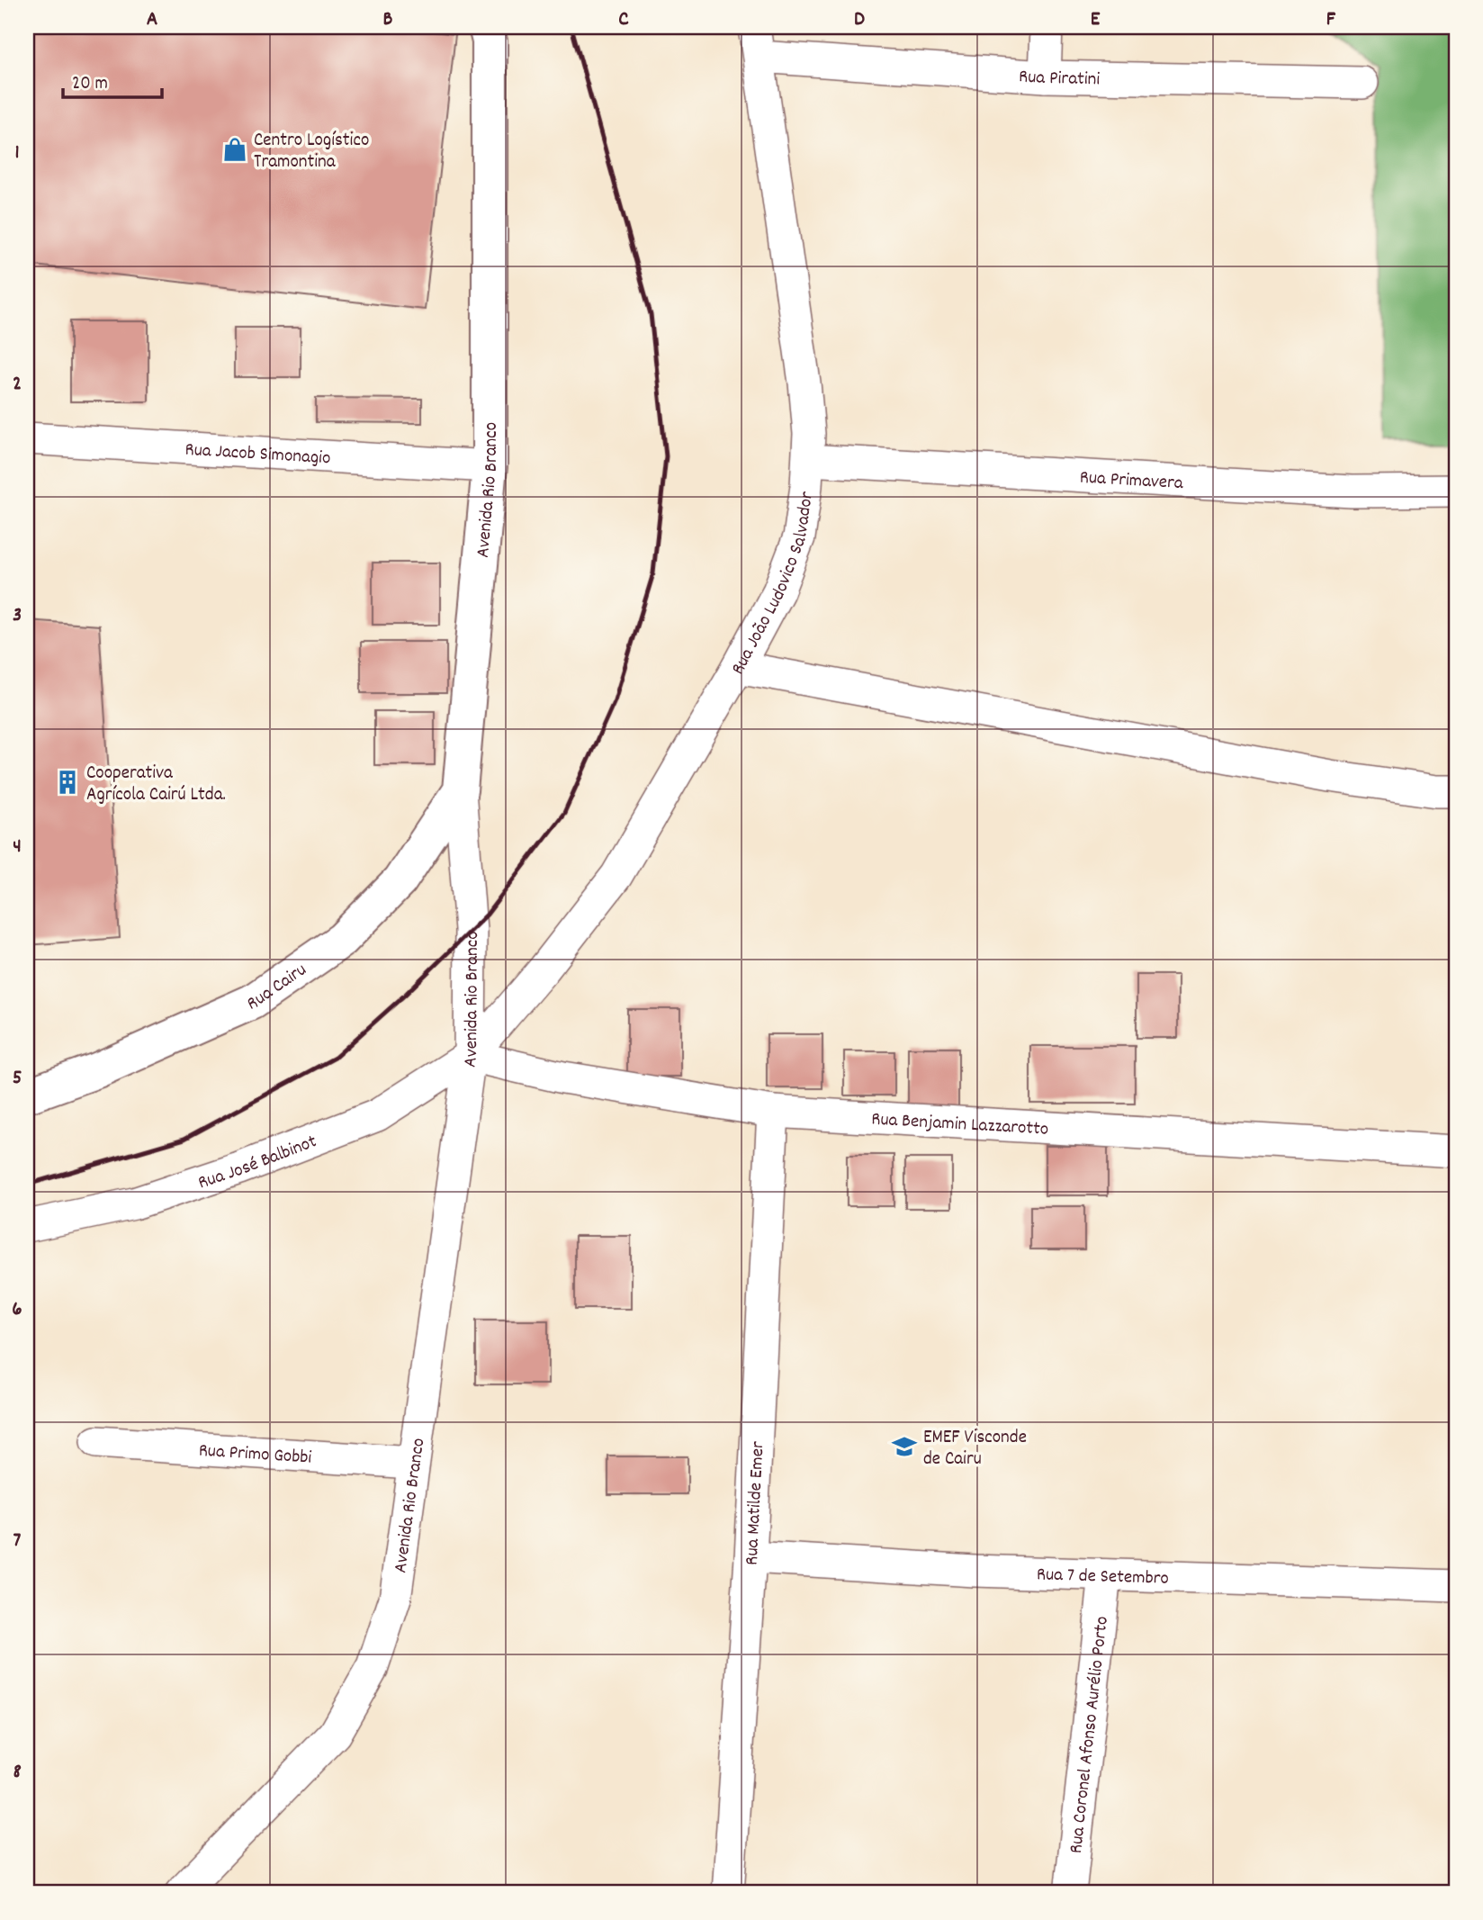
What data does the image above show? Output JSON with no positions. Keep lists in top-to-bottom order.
{
  "streets": {
    "street": [
      "Rua Piratini",
      "Rua Jacob Simonagio",
      "Rua Primavera",
      "Avenida Rio Branco",
      "Rua João Ludovico Salvador",
      "Rua Cairu",
      "Rua Benjamin Lazzarotto",
      "Rua José Balbinot",
      "Rua Primo Gobbi",
      "Rua Matilde Emer",
      "Rua 7 de Setembro",
      "Rua Coronel Afonso Aurélio Porto"
    ]
  },
  "crossings": [
    ["Rua Piratini", "Rua João Ludovico Salvador"],
    ["Rua Jacob Simonagio", "Avenida Rio Branco"],
    ["Rua Primavera", "Rua João Ludovico Salvador"],
    ["Avenida Rio Branco", "Rua João Ludovico Salvador"],
    ["Avenida Rio Branco", "Rua Cairu"],
    ["Avenida Rio Branco", "Rua Benjamin Lazzarotto"],
    ["Avenida Rio Branco", "Rua José Balbinot"],
    ["Avenida Rio Branco", "Rua Primo Gobbi"],
    ["Rua João Ludovico Salvador", "Rua Benjamin Lazzarotto"],
    ["Rua João Ludovico Salvador", "Rua José Balbinot"],
    ["Rua Benjamin Lazzarotto", "Rua José Balbinot"],
    ["Rua Benjamin Lazzarotto", "Rua Matilde Emer"],
    ["Rua Matilde Emer", "Rua 7 de Setembro"],
    ["Rua 7 de Setembro", "Rua Coronel Afonso Aurélio Porto"]
  ],
  "places": {
    "shop": ["Centro Logístico Tramontina"],
    "building": ["Cooperativa Agrícola Cairú Ltda."],
    "school or university": ["EMEF Visconde de Cairu"]
  },
  "scale_bar": "20 m",
  "grid": {
    "columns": [
      "A",
      "B",
      "C",
      "D",
      "E",
      "F"
    ],
    "rows": [
      "1",
      "2",
      "3",
      "4",
      "5",
      "6",
      "7",
      "8"
    ]
  }
}
